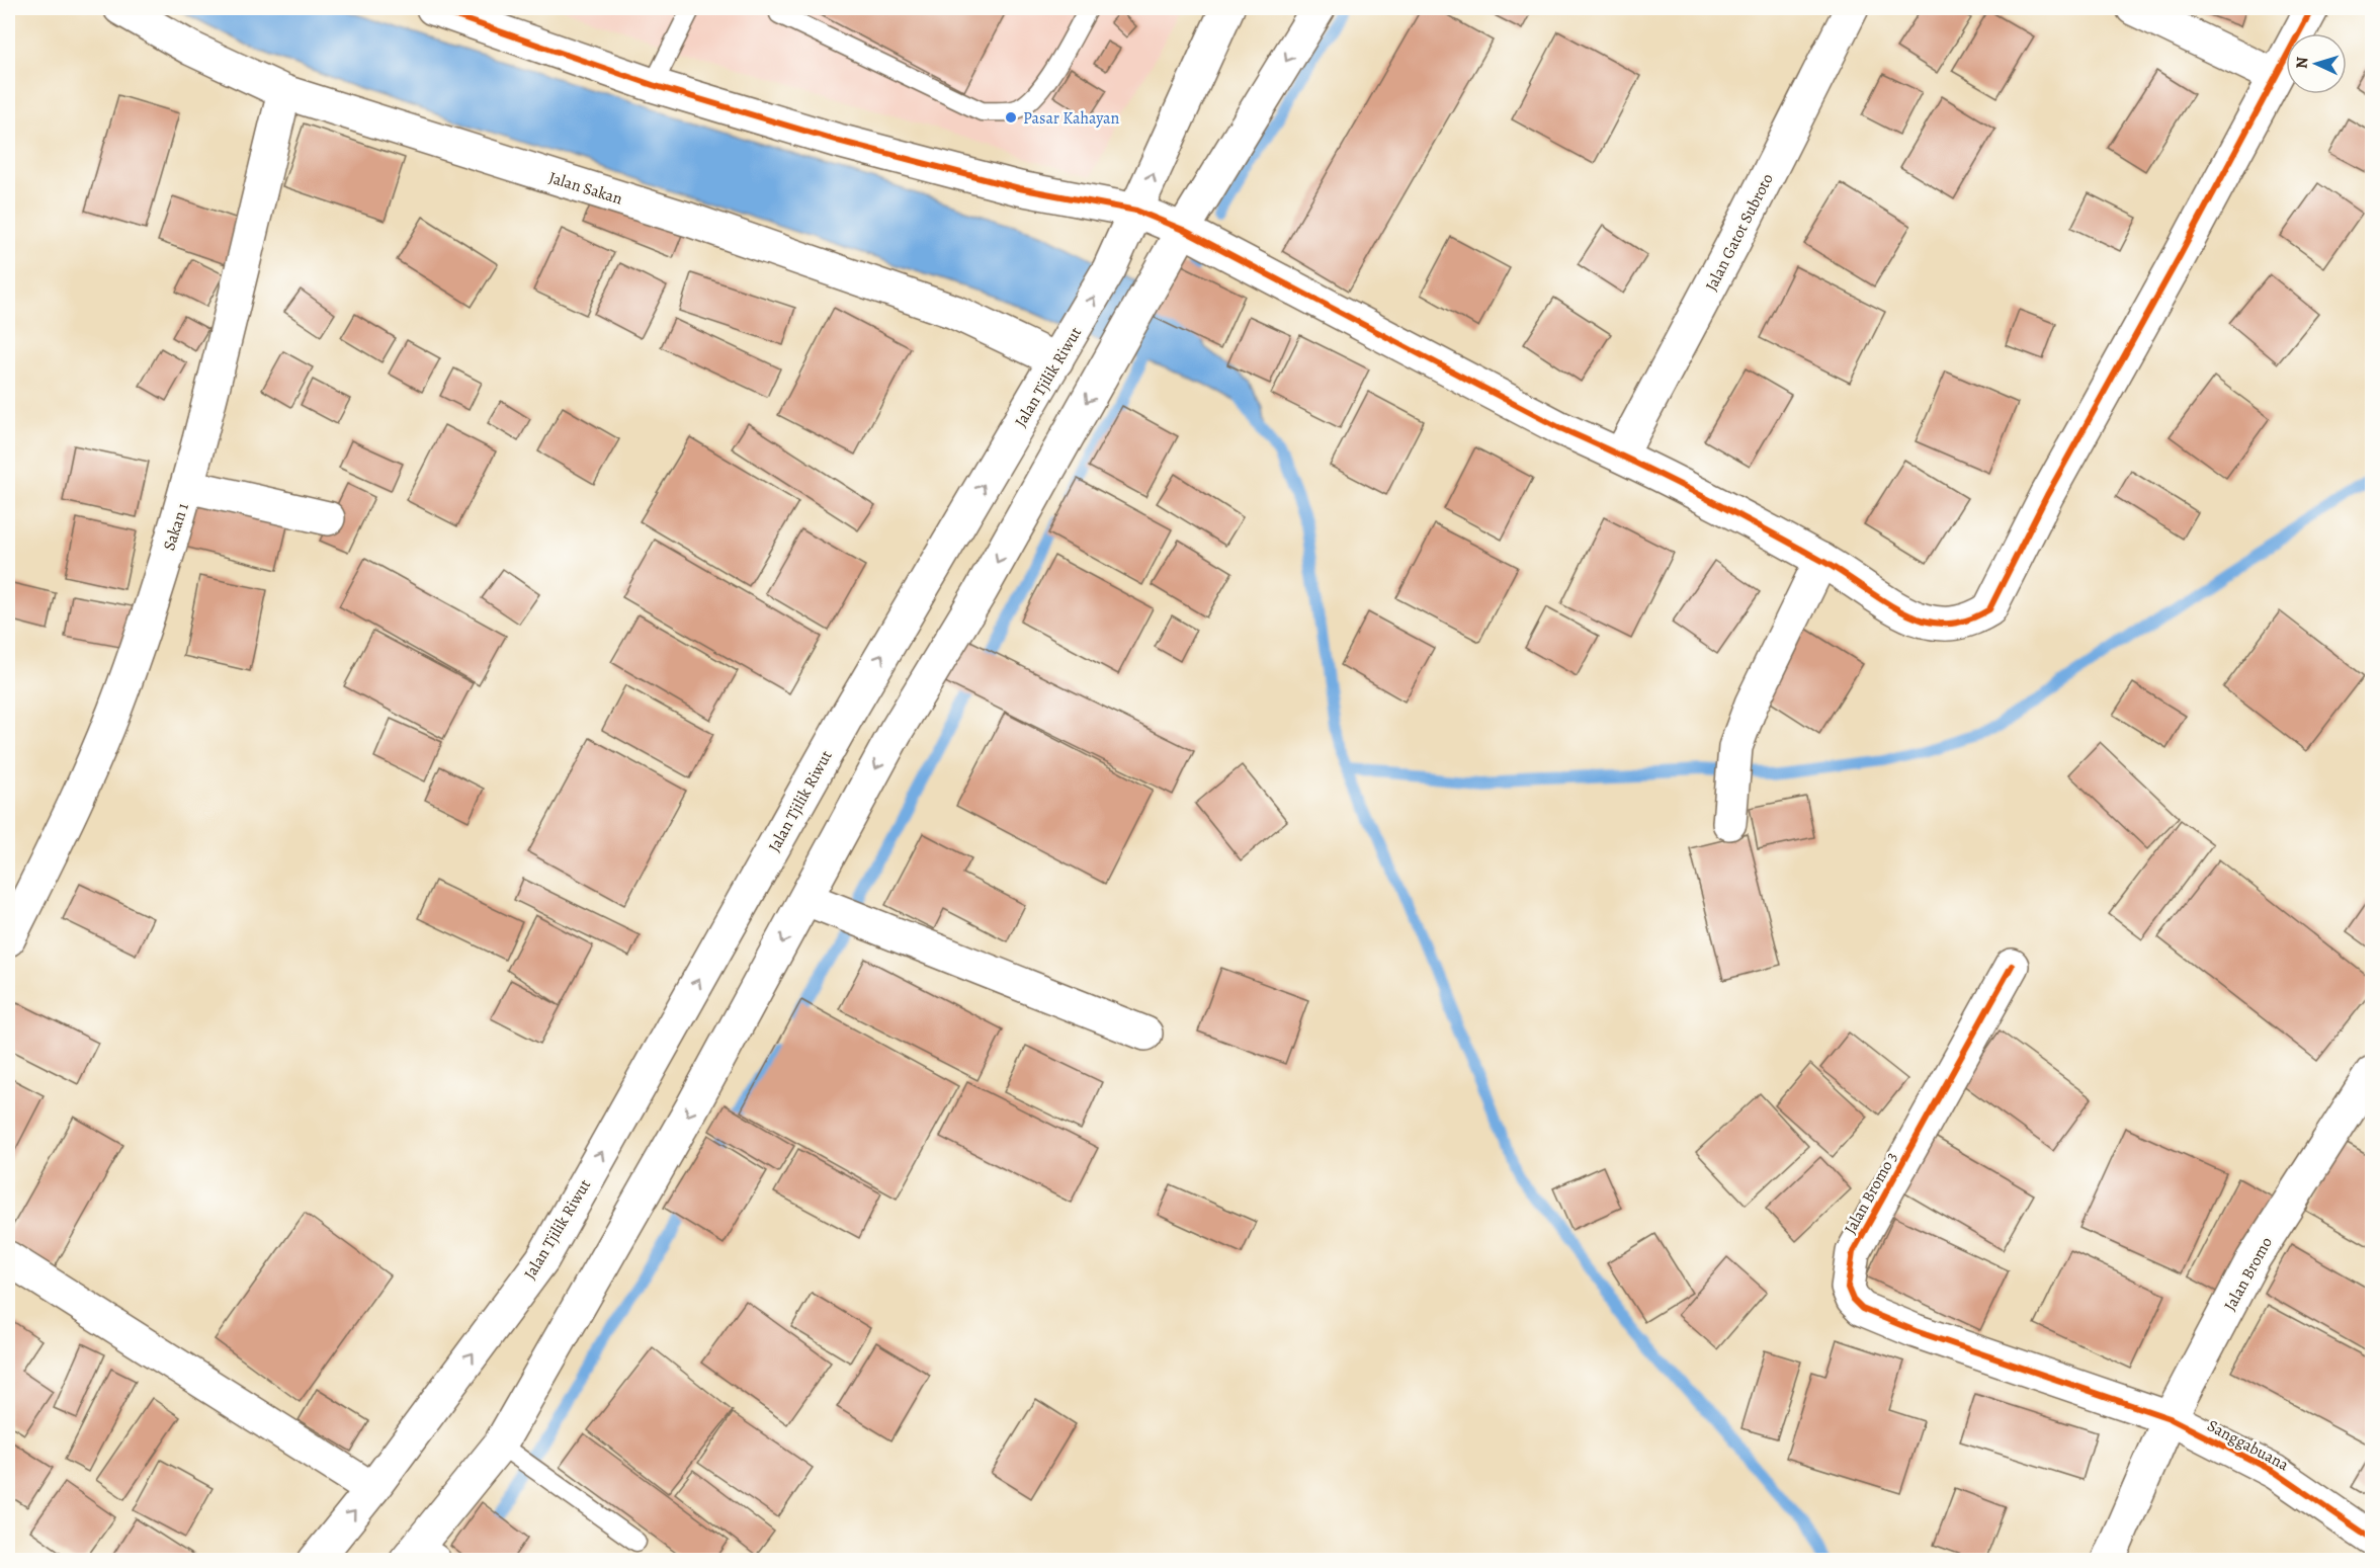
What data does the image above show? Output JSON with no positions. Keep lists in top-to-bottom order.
{
  "streets": {
    "main road": [
      "Jalan Sakan",
      "Jalan Gatot Subroto",
      "Jalan Tjilik Riwut",
      "Sakan 1",
      "Jalan Bromo 3",
      "Jalan Bromo",
      "Sanggabuana"
    ]
  },
  "crossings": [
    ["Jalan Sakan", "Jalan Tjilik Riwut"],
    ["Jalan Sakan", "Sakan 1"],
    ["Jalan Bromo 3", "Jalan Bromo"],
    ["Jalan Bromo 3", "Sanggabuana"],
    ["Jalan Bromo", "Sanggabuana"]
  ],
  "places": ["Pasar Kahayan"],
  "north": "left"
}
